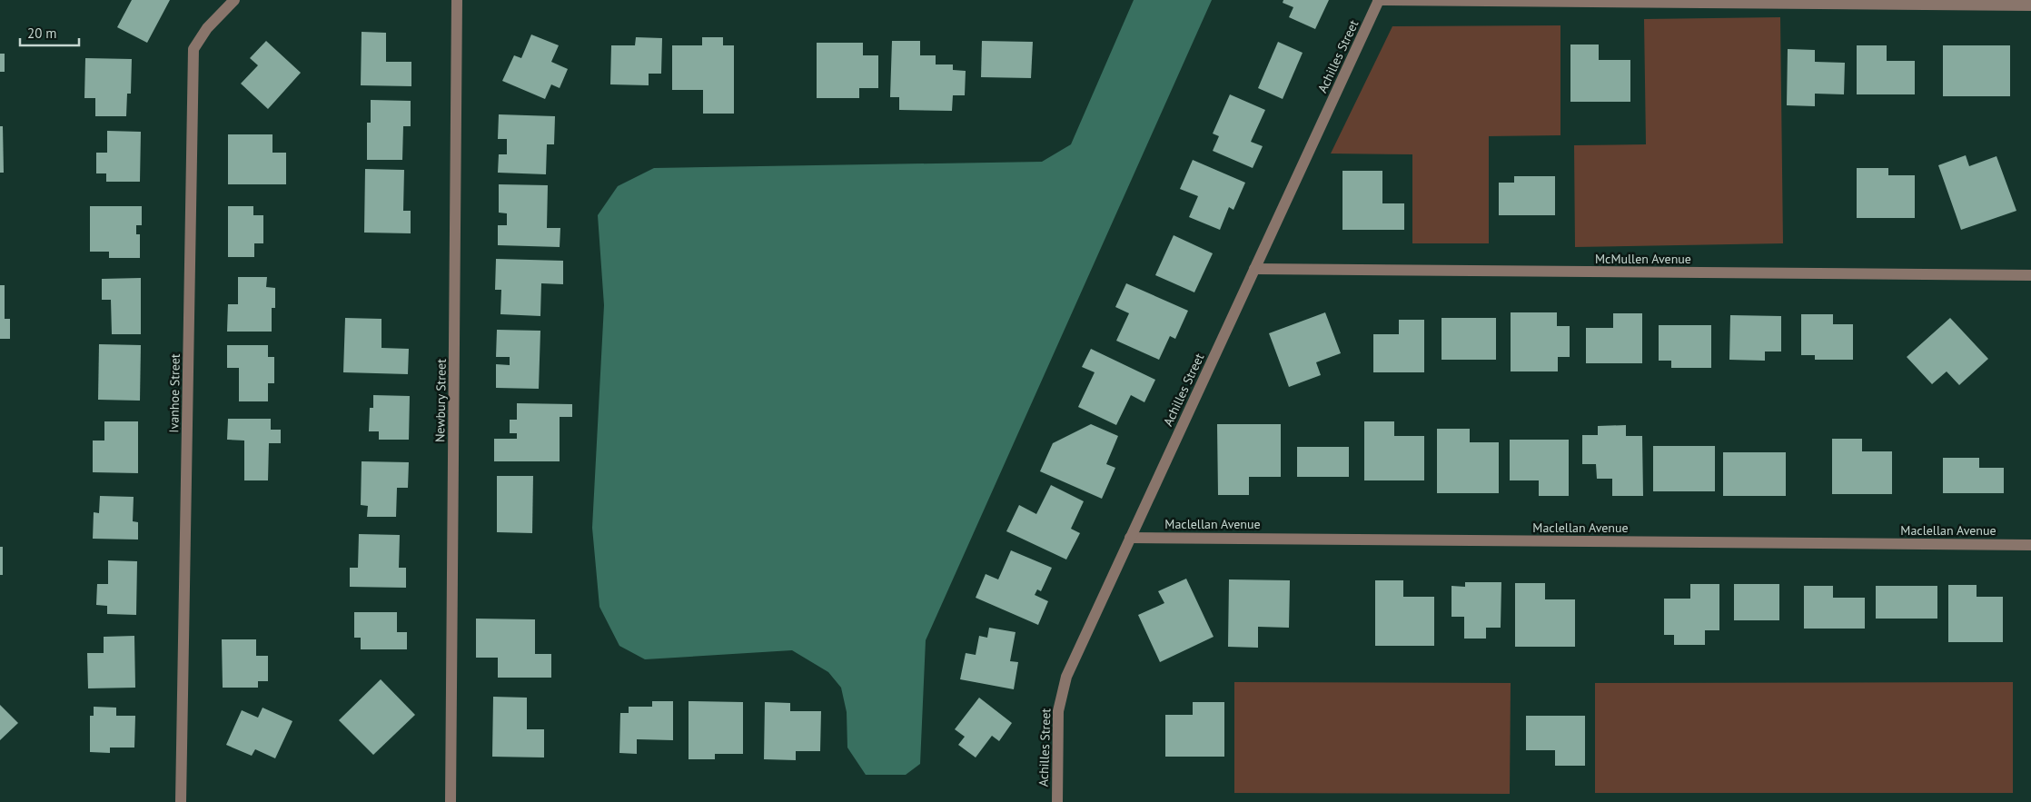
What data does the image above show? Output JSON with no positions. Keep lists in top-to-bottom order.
{
  "streets": {
    "street": [
      "Achilles Street",
      "McMullen Avenue",
      "Ivanhoe Street",
      "Newbury Street",
      "Maclellan Avenue"
    ]
  },
  "crossings": [
    ["Achilles Street", "McMullen Avenue"],
    ["Achilles Street", "Maclellan Avenue"]
  ],
  "scale_bar": "20 m"
}
